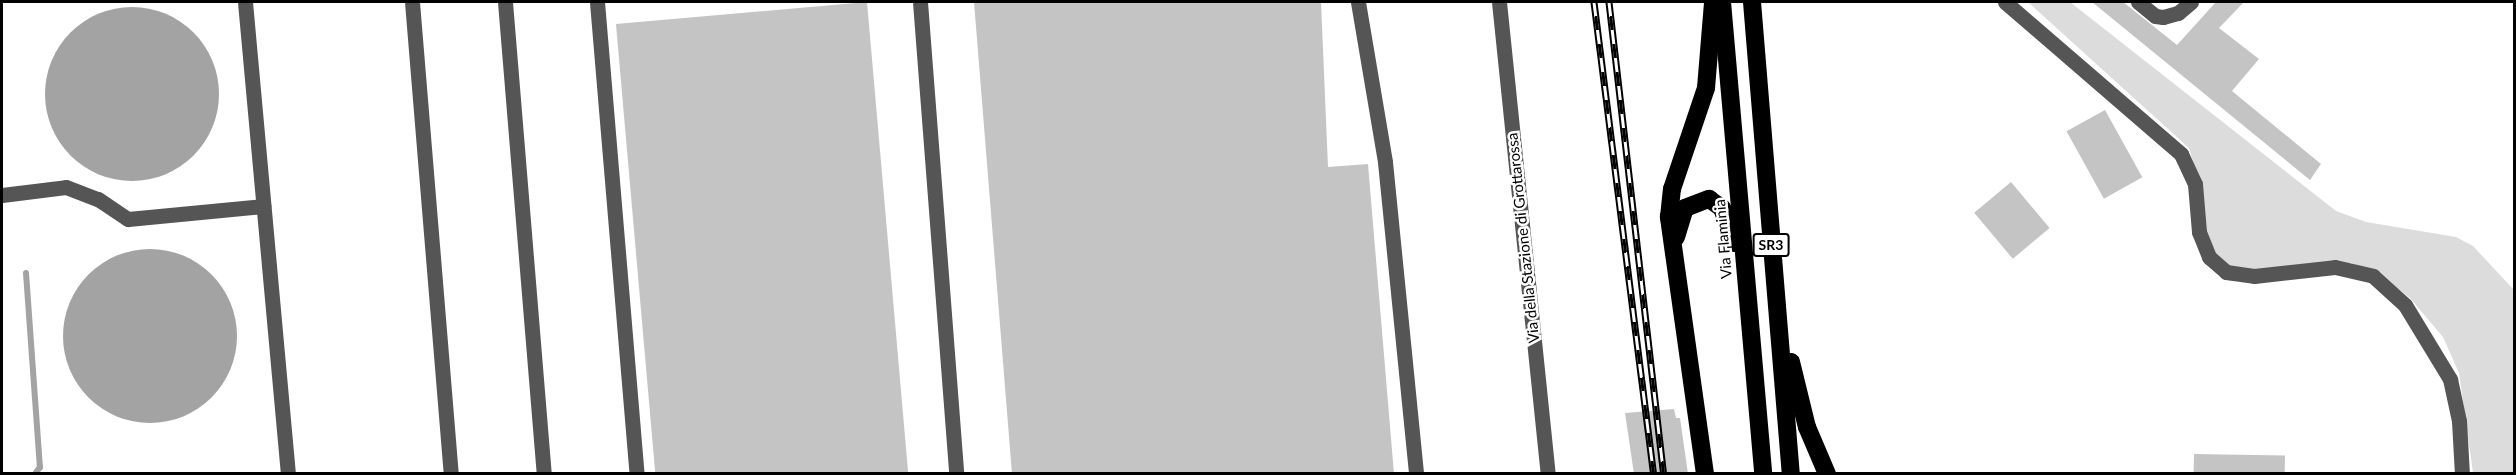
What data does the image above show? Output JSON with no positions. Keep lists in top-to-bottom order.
{
  "streets": {
    "highway": ["Via Flaminia", "SR3"],
    "street": ["Via della Stazione di Grottarossa"]
  }
}
